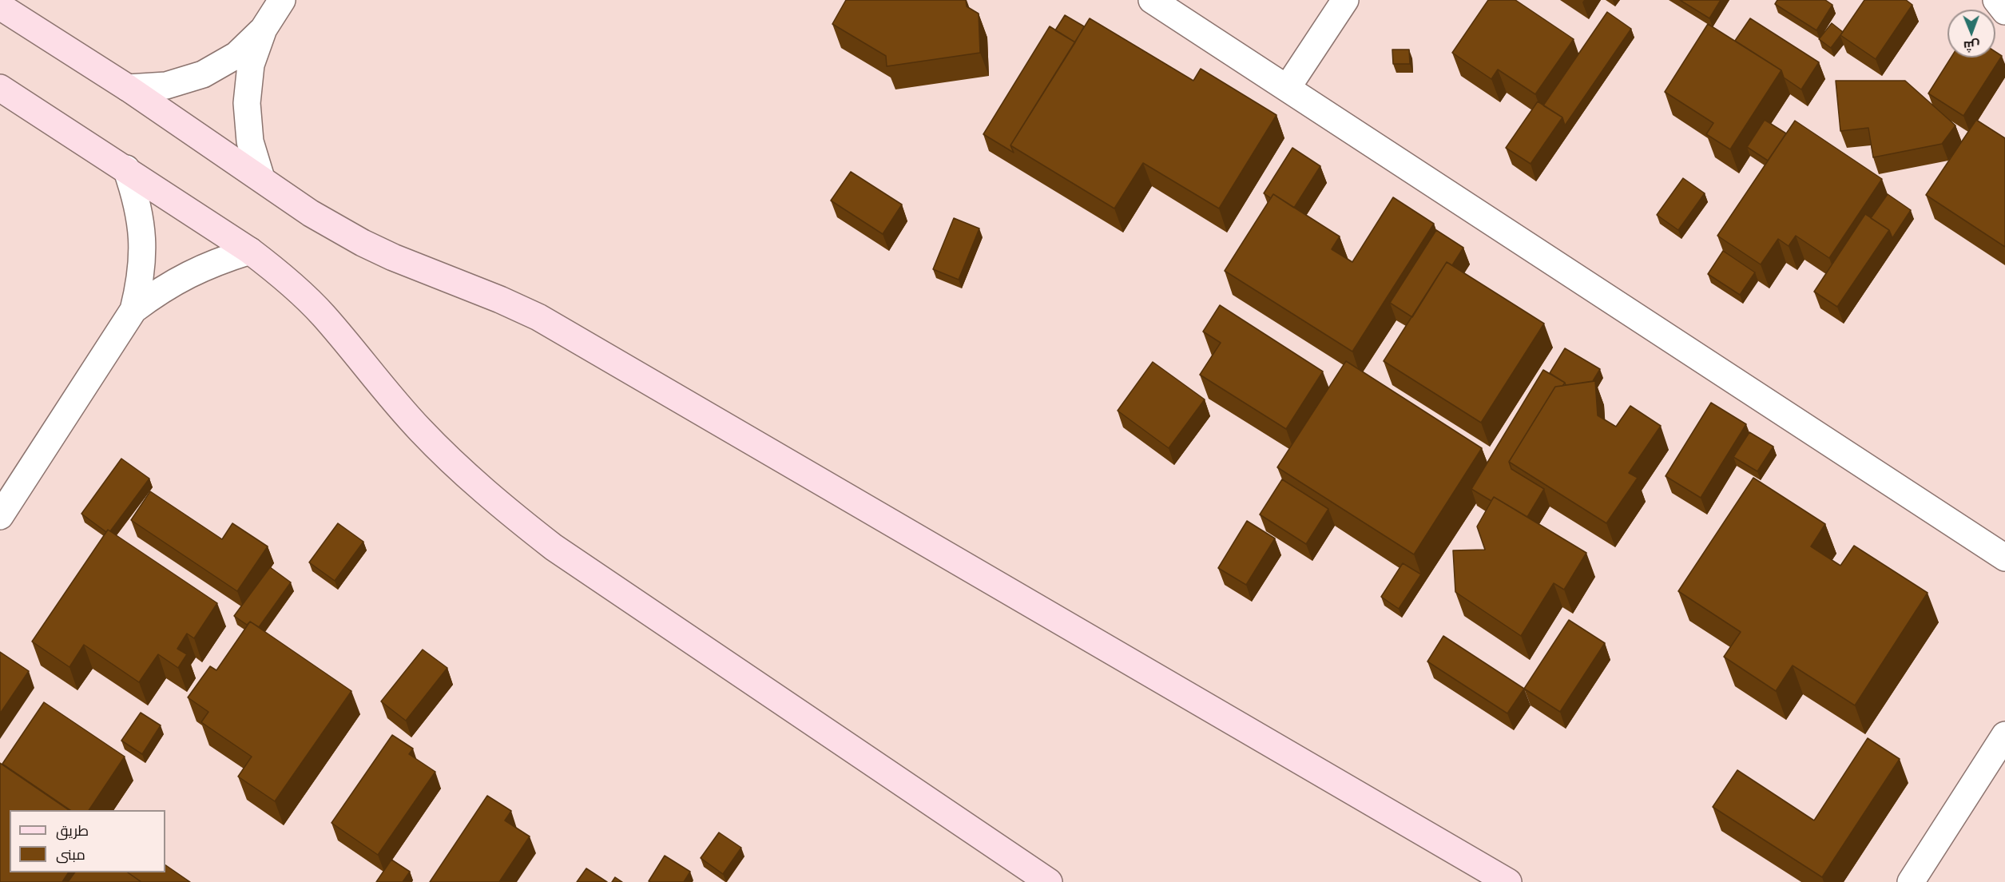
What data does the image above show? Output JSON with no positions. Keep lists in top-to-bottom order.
{
  "legend": ["طريق", "مبنى"],
  "north": "bottom"
}
